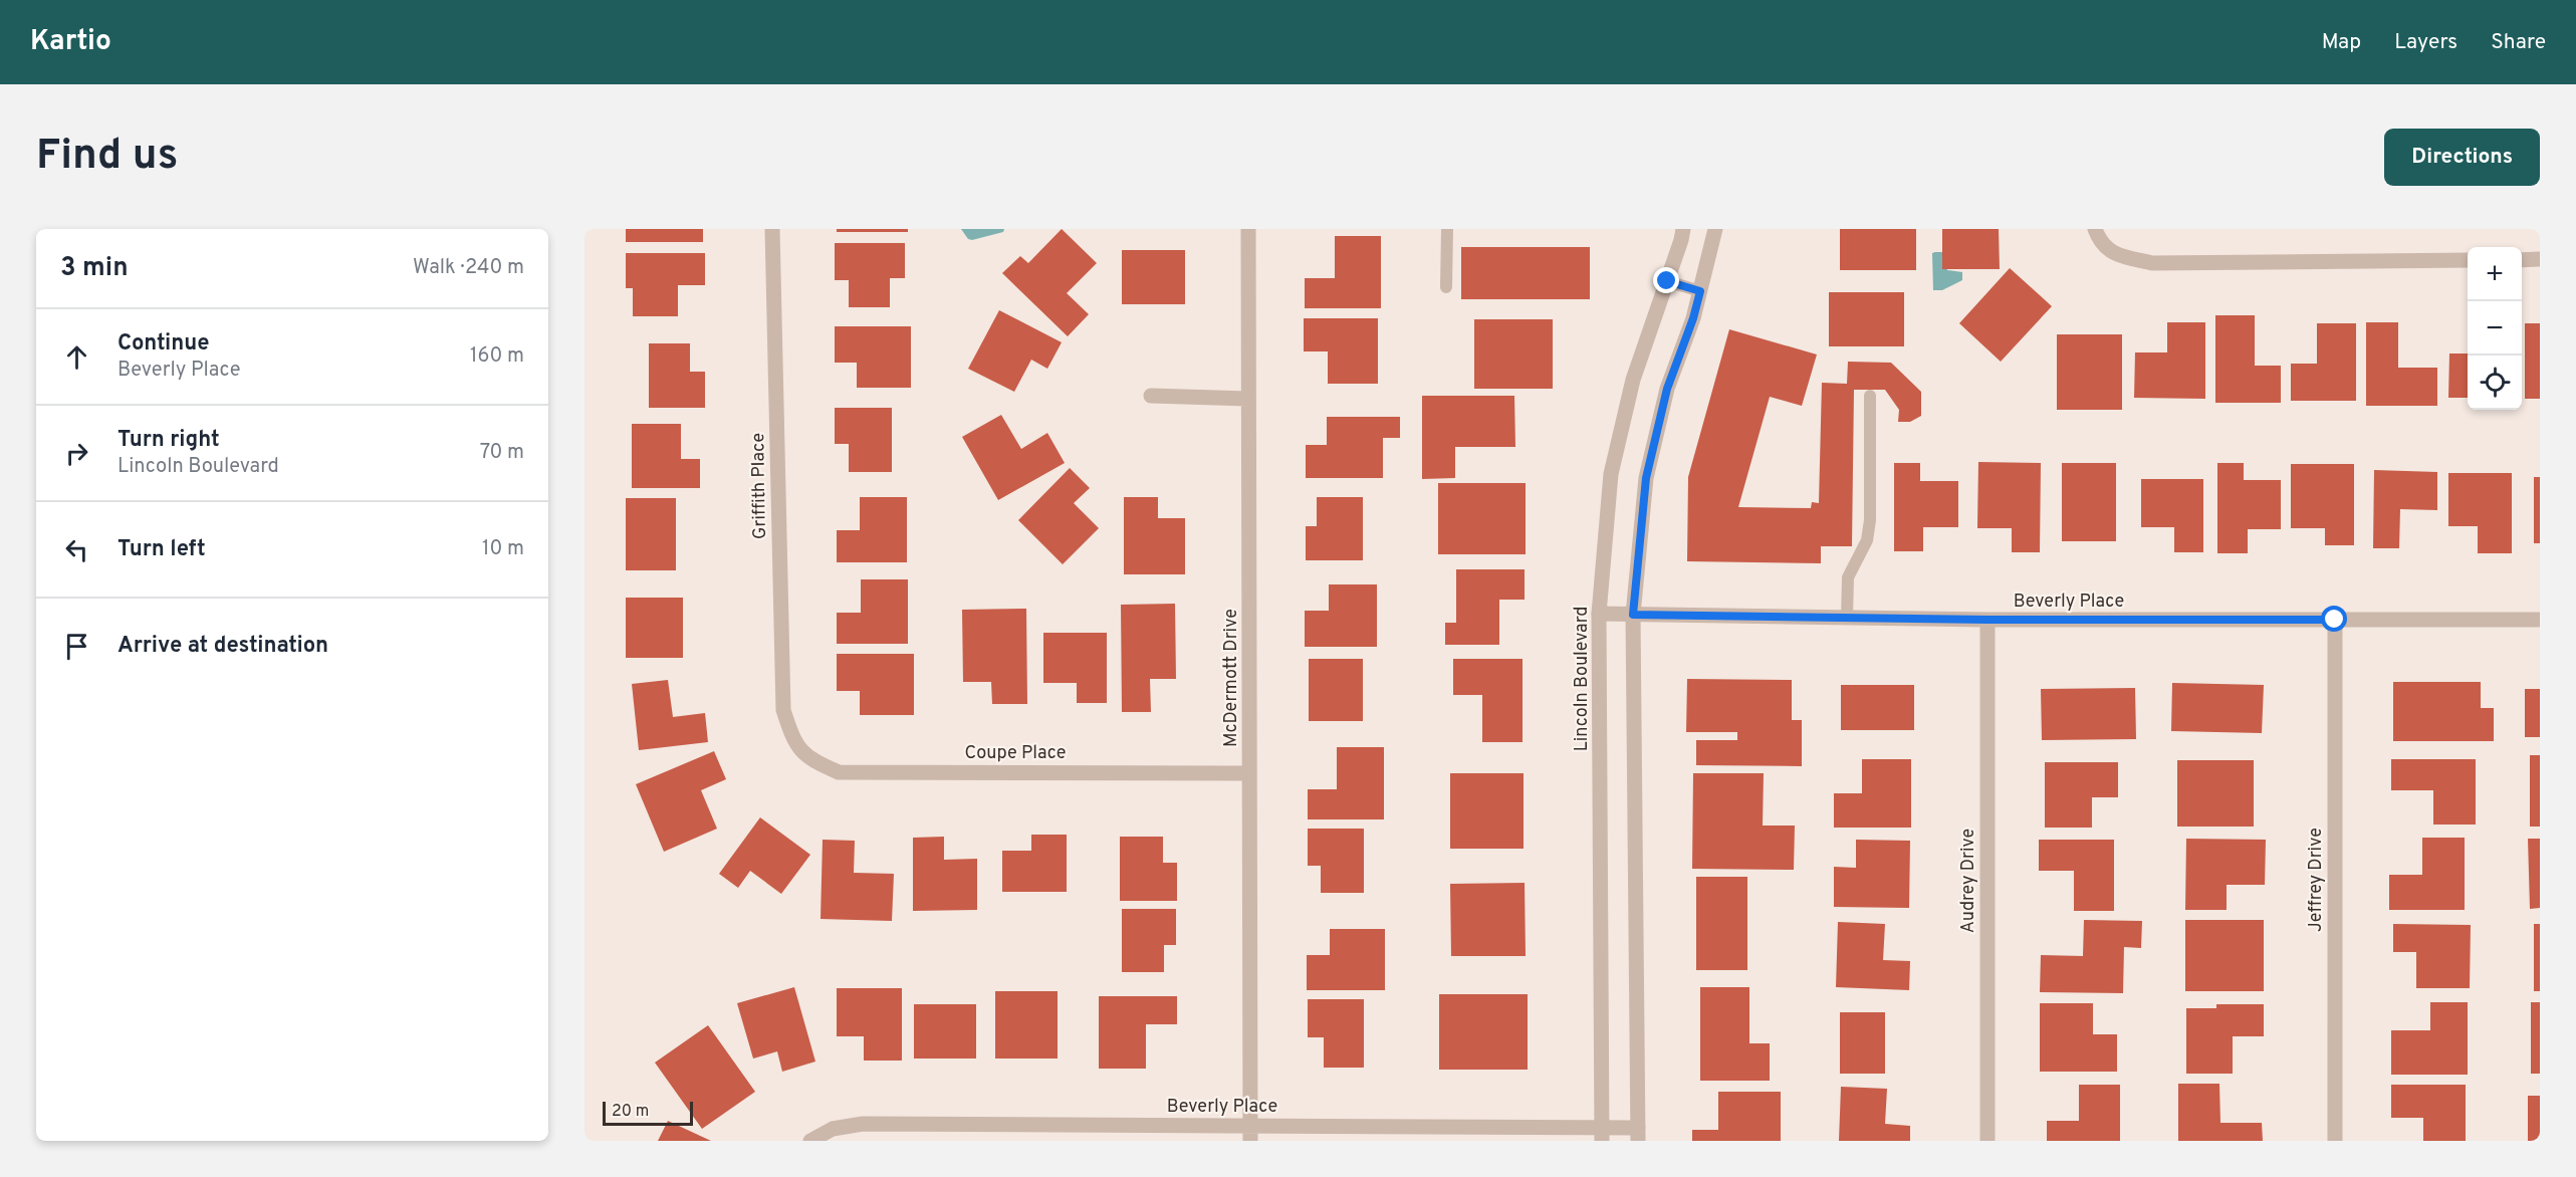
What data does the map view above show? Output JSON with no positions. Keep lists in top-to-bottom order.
{
  "streets": {
    "street": [
      "Griffith Place",
      "Beverly Place",
      "McDermott Drive",
      "Lincoln Boulevard",
      "Coupe Place",
      "Jeffrey Drive",
      "Audrey Drive"
    ]
  },
  "crossings": [
    ["Griffith Place", "Coupe Place"],
    ["Beverly Place", "McDermott Drive"],
    ["Beverly Place", "Lincoln Boulevard"],
    ["Beverly Place", "Jeffrey Drive"],
    ["Beverly Place", "Audrey Drive"],
    ["McDermott Drive", "Coupe Place"]
  ],
  "scale_bar": "20 m",
  "page": {
    "header": "Kartio",
    "nav": ["Map", "Layers", "Share"],
    "buttons": "Directions",
    "title": "Find us",
    "heading": ["3 min", "Walk · 240 m"],
    "map_buttons": ["+", "−"],
    "list": [
      ["Continue", "Beverly Place", "160 m"],
      ["Turn right", "Lincoln Boulevard", "70 m"],
      ["Turn left", "10 m"],
      "Arrive at destination"
    ],
    "scale": "20 m"
  }
}
